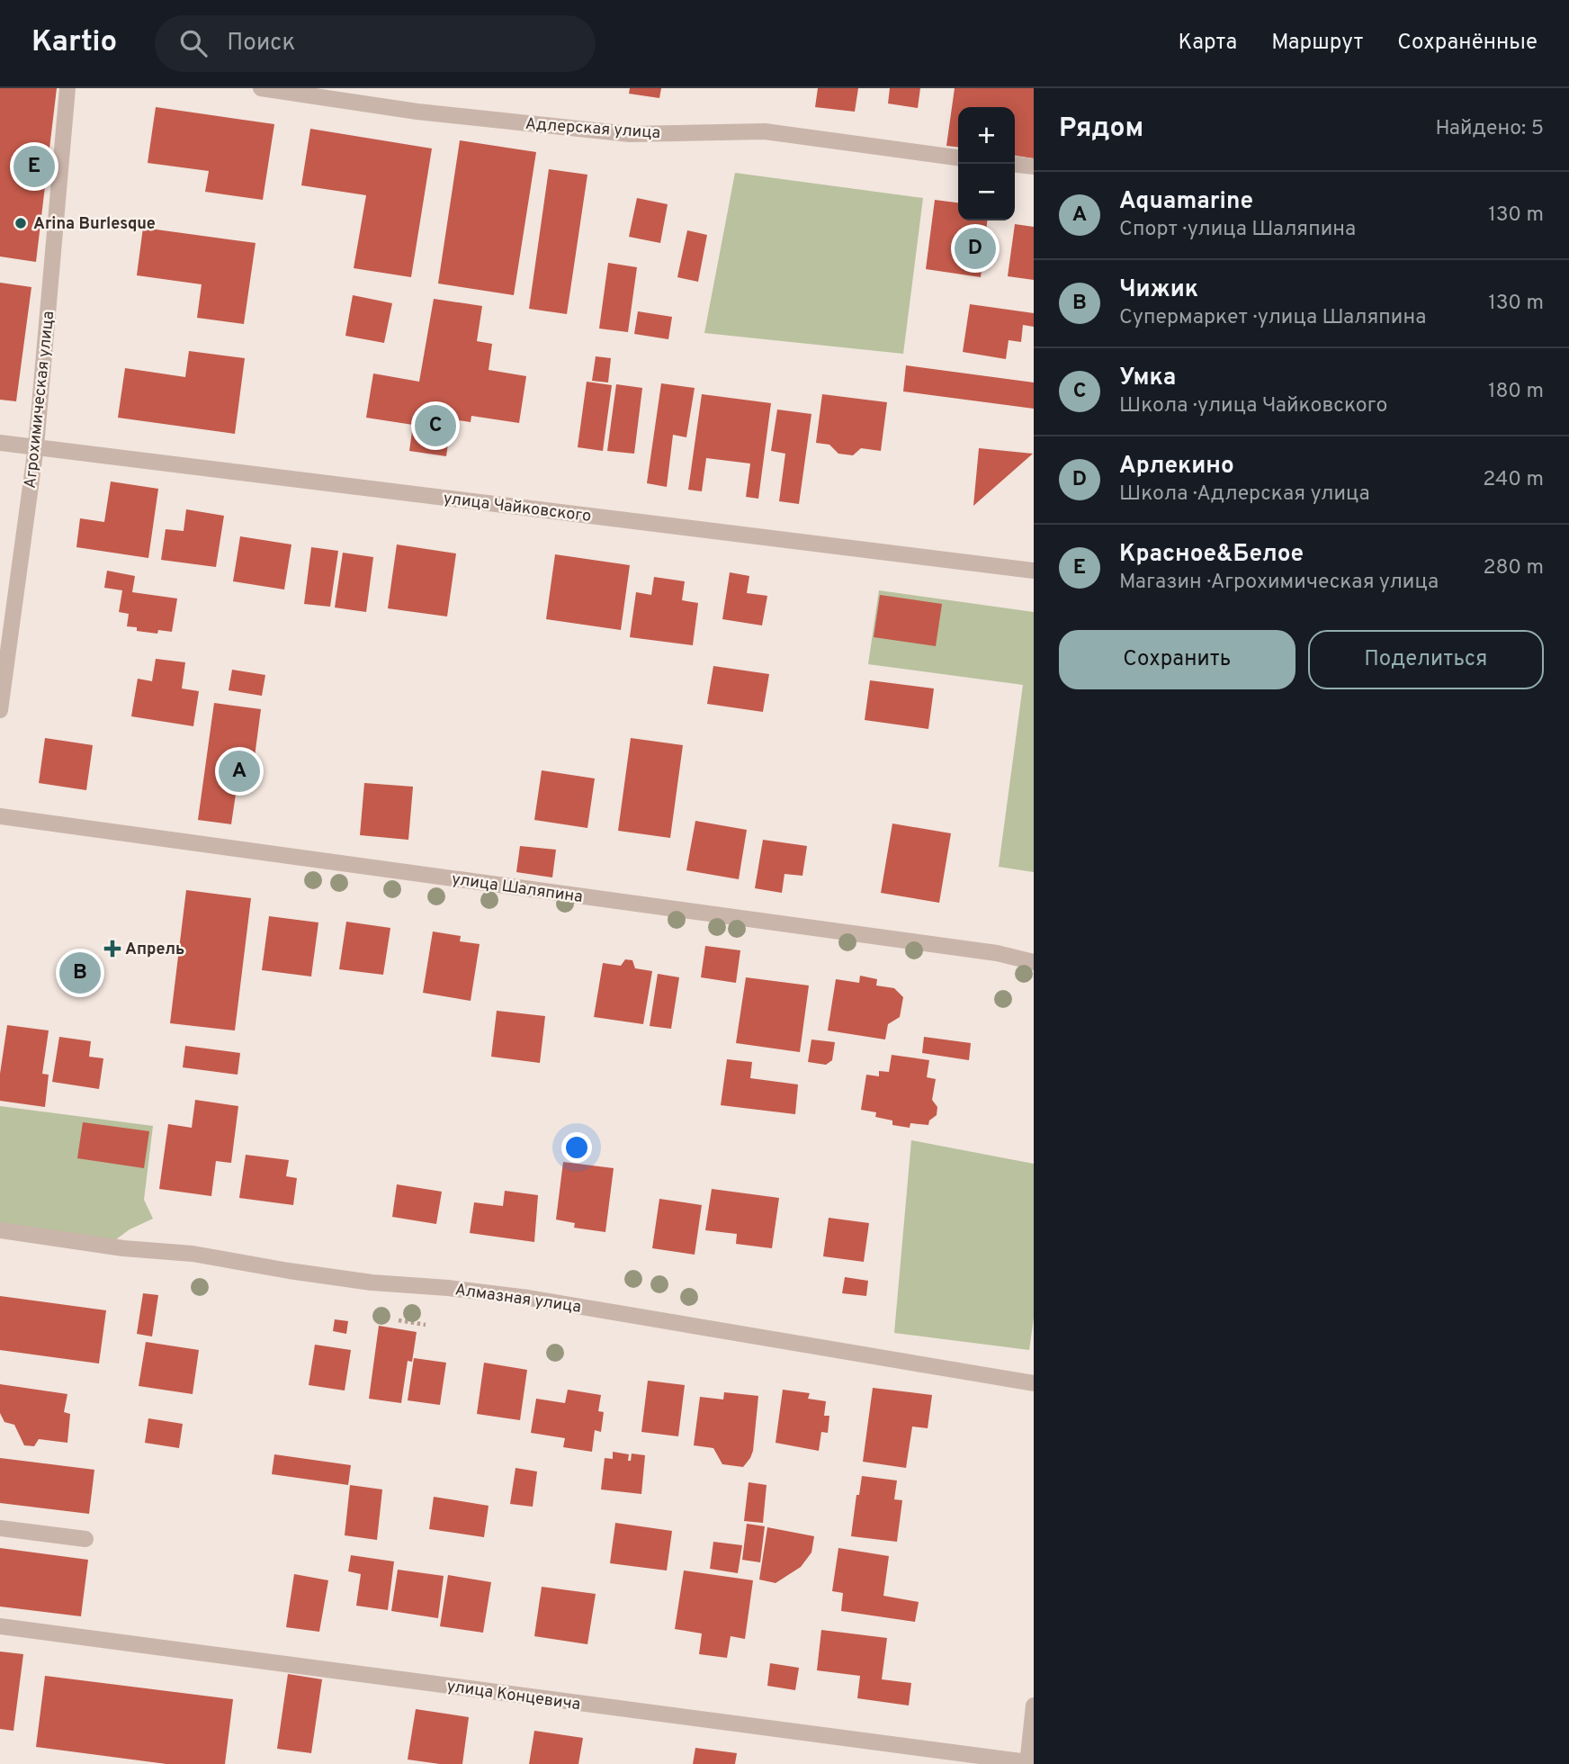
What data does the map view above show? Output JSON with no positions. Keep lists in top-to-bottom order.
{
  "streets": {
    "street": [
      "Адлерская улица",
      "Агрохимическая улица",
      "улица Чайковского",
      "улица Шаляпина",
      "Алмазная улица",
      "улица Концевича"
    ]
  },
  "crossings": [
    ["Агрохимическая улица", "улица Чайковского"]
  ],
  "places": {
    "other": ["Arina Burlesque"],
    "health": ["Апрель"]
  },
  "page": {
    "header": "Kartio",
    "search": "Поиск",
    "nav": ["Карта", "Маршрут", "Сохранённые"],
    "heading": ["Рядом", "Найдено: 5"],
    "map_buttons": ["+", "−"],
    "pins": [
      "E",
      "D",
      "C",
      "A",
      "B"
    ],
    "list": [
      {
        "mark": "A",
        "name": "Aquamarine",
        "note": "Спорт · улица Шаляпина",
        "value": "130 m"
      },
      {
        "mark": "B",
        "name": "Чижик",
        "note": "Супермаркет · улица Шаляпина",
        "value": "130 m"
      },
      {
        "mark": "C",
        "name": "Умка",
        "note": "Школа · улица Чайковского",
        "value": "180 m"
      },
      {
        "mark": "D",
        "name": "Арлекино",
        "note": "Школа · Адлерская улица",
        "value": "240 m"
      },
      {
        "mark": "E",
        "name": "Красное&Белое",
        "note": "Магазин · Агрохимическая улица",
        "value": "280 m"
      }
    ],
    "buttons": ["Сохранить", "Поделиться"]
  }
}
